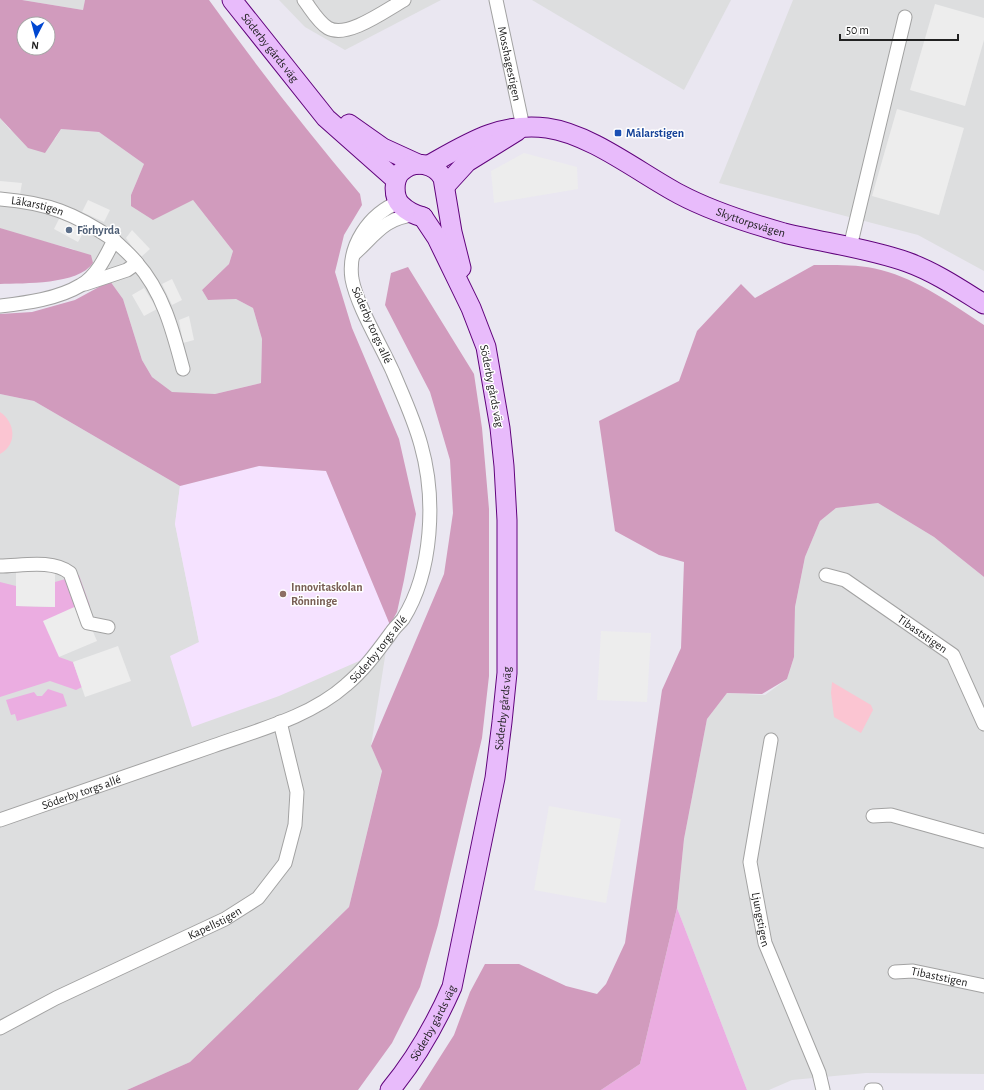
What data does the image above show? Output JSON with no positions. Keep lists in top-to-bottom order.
{
  "streets": {
    "main road": ["Söderby gårds väg", "Skyttorpsvägen"],
    "street": [
      "Mosshagestigen",
      "Läkarstigen",
      "Söderby torgs allé",
      "Tibaststigen",
      "Ljungstigen",
      "Kapellstigen"
    ]
  },
  "crossings": [
    ["Söderby gårds väg", "Skyttorpsvägen"],
    ["Söderby gårds väg", "Söderby torgs allé"],
    ["Mosshagestigen", "Skyttorpsvägen"],
    ["Skyttorpsvägen", "Söderby torgs allé"],
    ["Söderby torgs allé", "Kapellstigen"]
  ],
  "places": {
    "transit": ["Målarstigen"],
    "other": ["Förhyrda", "Innovitaskolan Rönninge"]
  },
  "scale_bar": "50 m",
  "north": "bottom"
}
